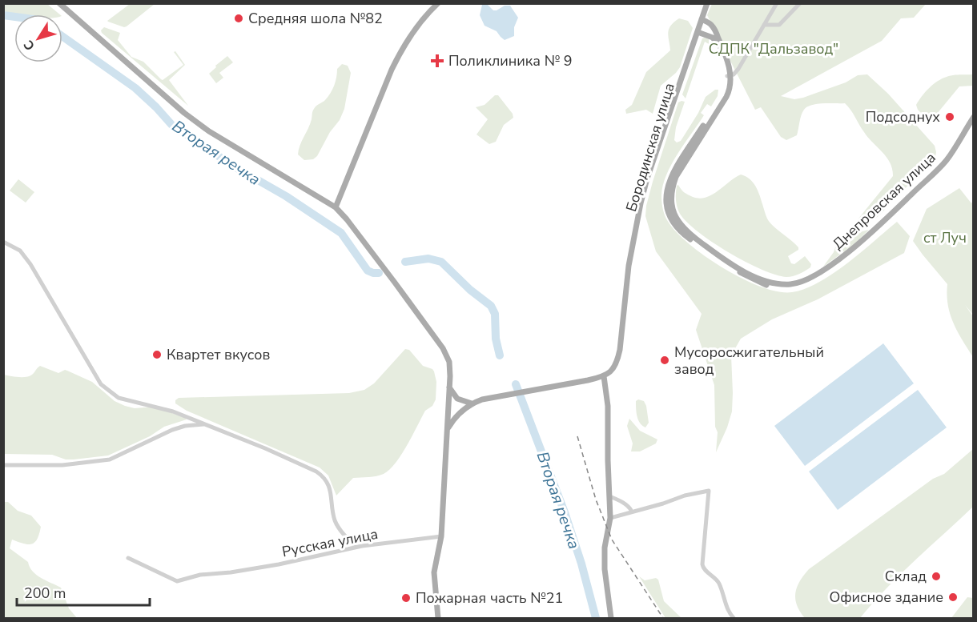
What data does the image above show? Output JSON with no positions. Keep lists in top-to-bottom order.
{
  "streets": {
    "main road": ["Бородинская улица", "Днепровская улица"],
    "street": ["Русская улица"]
  },
  "crossings": [
    ["Бородинская улица", "Днепровская улица"]
  ],
  "water": ["Вторая речка"],
  "parks": ["СДПК \"Дальзавод\"", "ст Луч"],
  "places": {
    "other": [
      "Средняя шола №82",
      "Подсоднух",
      "Квартет вкусов",
      "Мусоросжигательный завод",
      "Склад",
      "Офисное здание",
      "Пожарная часть №21"
    ],
    "health": ["Поликлиника № 9"]
  },
  "scale_bar": "200 m",
  "north": "bottom left"
}
